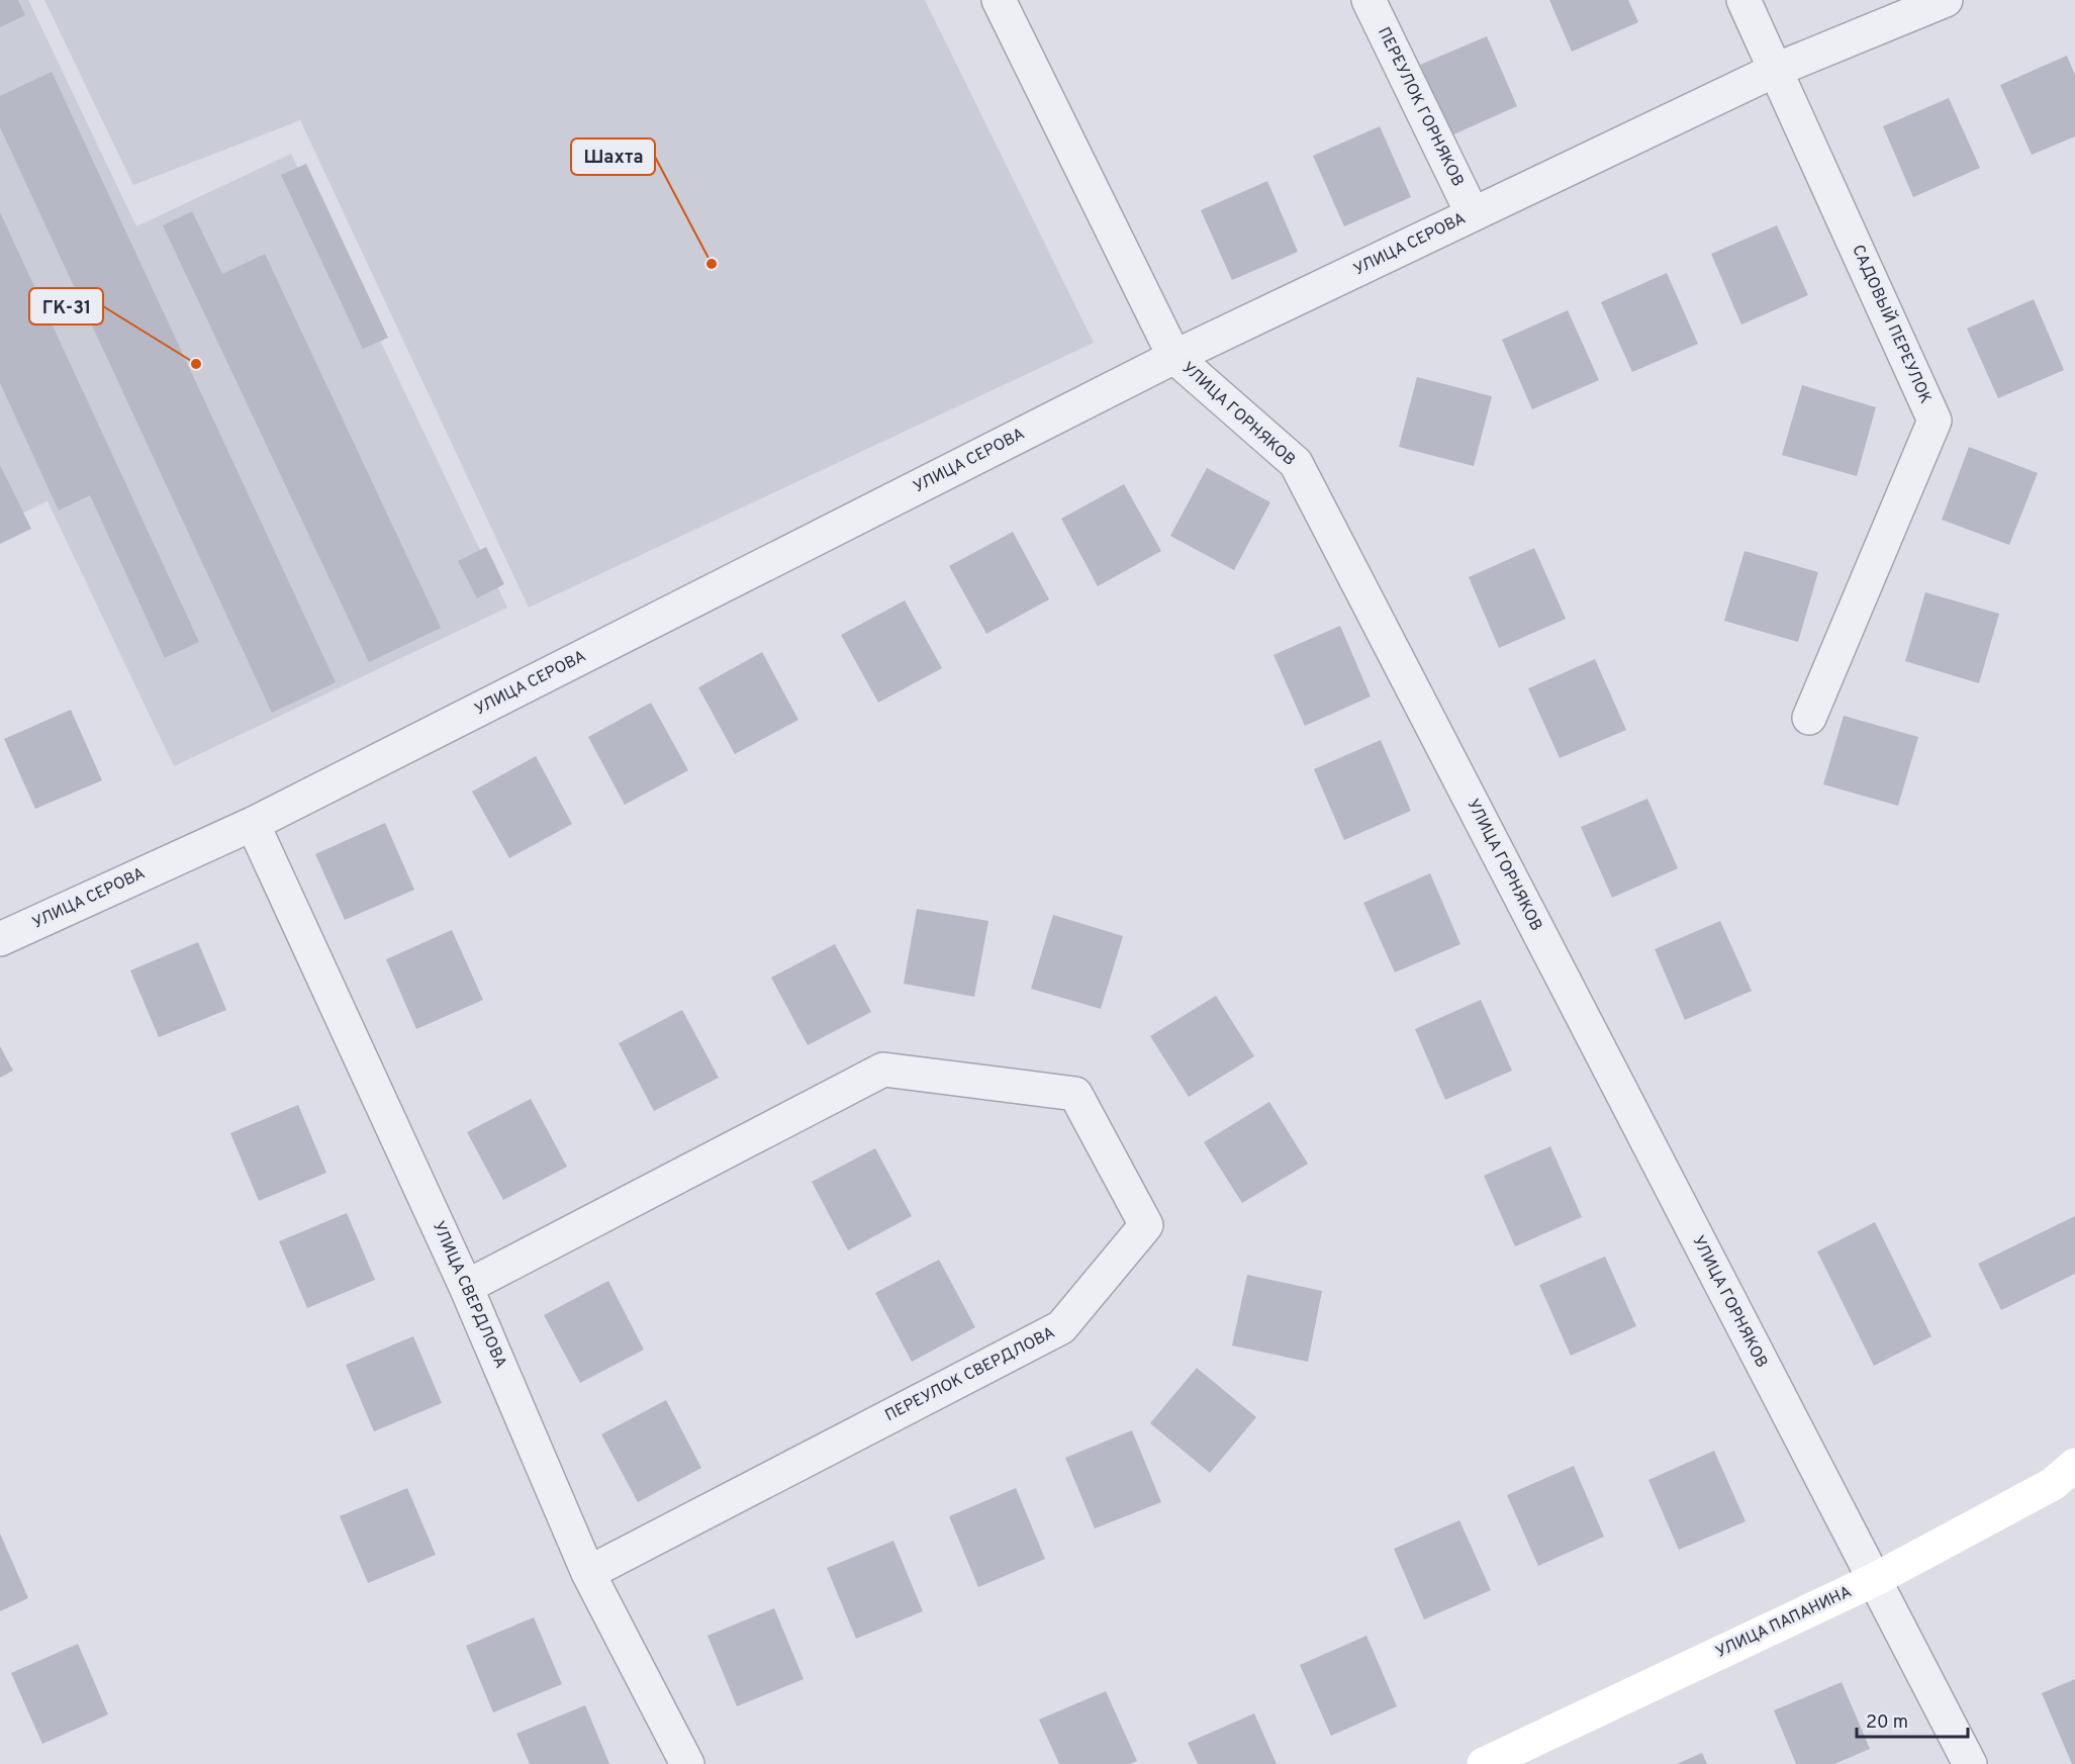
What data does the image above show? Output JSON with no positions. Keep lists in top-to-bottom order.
{
  "streets": {
    "street": [
      "ПЕРЕУЛОК ГОРНЯКОВ",
      "УЛИЦА СЕРОВА",
      "САДОВЫЙ ПЕРЕУЛОК",
      "УЛИЦА ГОРНЯКОВ",
      "УЛИЦА СВЕРДЛОВА",
      "ПЕРЕУЛОК СВЕРДЛОВА",
      "УЛИЦА ПАПАНИНА"
    ]
  },
  "crossings": [
    ["ПЕРЕУЛОК ГОРНЯКОВ", "УЛИЦА СЕРОВА"],
    ["УЛИЦА СЕРОВА", "САДОВЫЙ ПЕРЕУЛОК"],
    ["УЛИЦА СЕРОВА", "УЛИЦА ГОРНЯКОВ"],
    ["УЛИЦА СЕРОВА", "УЛИЦА СВЕРДЛОВА"],
    ["УЛИЦА ГОРНЯКОВ", "УЛИЦА ПАПАНИНА"],
    ["УЛИЦА СВЕРДЛОВА", "ПЕРЕУЛОК СВЕРДЛОВА"]
  ],
  "places": ["Шахта", "ГК-31"],
  "scale_bar": "20 m"
}
